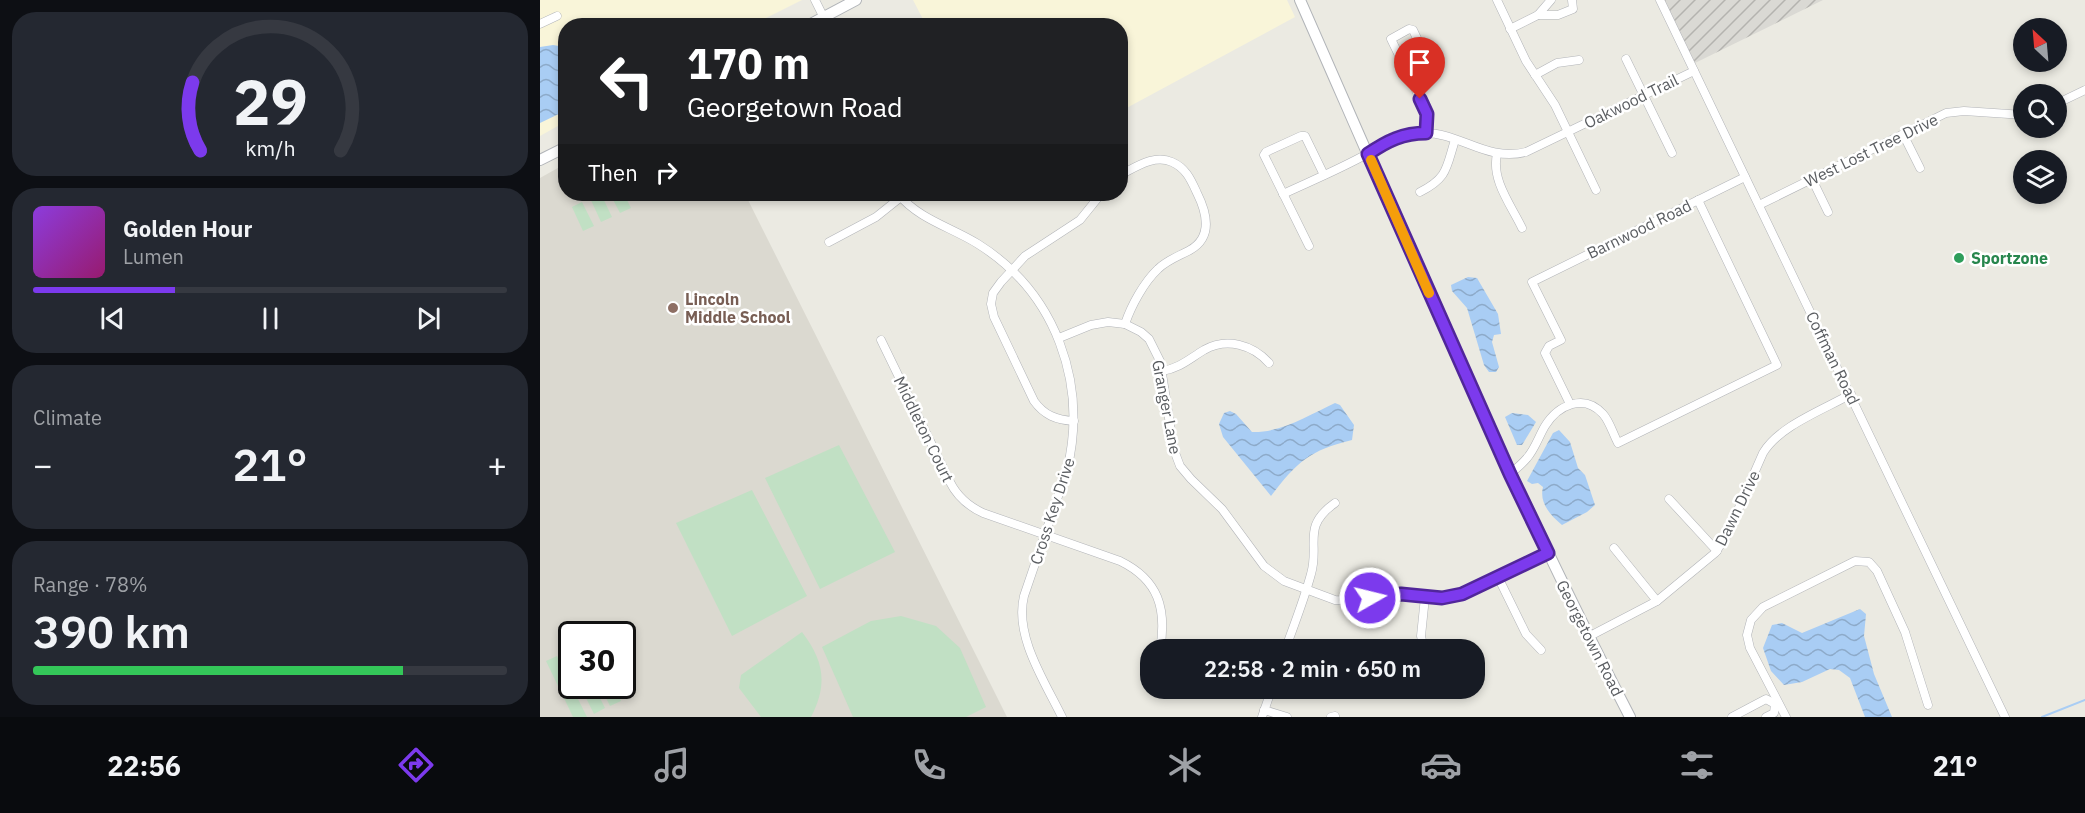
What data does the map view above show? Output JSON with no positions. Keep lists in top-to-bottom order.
{
  "streets": {
    "main road": ["Georgetown Road"],
    "street": [
      "Oakwood Trail",
      "West Lost Tree Drive",
      "Barnwood Road",
      "Coffman Road",
      "Granger Lane",
      "Middleton Court",
      "Dawn Drive",
      "Cross Key Drive"
    ]
  },
  "crossings": [
    ["Oakwood Trail", "Coffman Road"],
    ["Oakwood Trail", "Georgetown Road"],
    ["West Lost Tree Drive", "Coffman Road"],
    ["Barnwood Road", "Coffman Road"],
    ["Coffman Road", "Dawn Drive"],
    ["Granger Lane", "Georgetown Road"],
    ["Middleton Court", "Cross Key Drive"],
    ["Dawn Drive", "Georgetown Road"]
  ],
  "places": ["Sportzone", "Lincoln Middle School"],
  "north": "top left",
  "page": {
    "turn": ["170 m", "Georgetown Road"],
    "then": "Then",
    "song": ["Golden Hour", "Lumen"],
    "tile": [
      "Climate",
      ["Range · 78%", "390 km"]
    ],
    "heat": ["−", "21°", "+"],
    "limit": "30",
    "trip": "22:58 · 2 min · 650 m",
    "tabs": ["22:56", "21°"],
    "gauge": ["29", "km/h"]
  }
}
